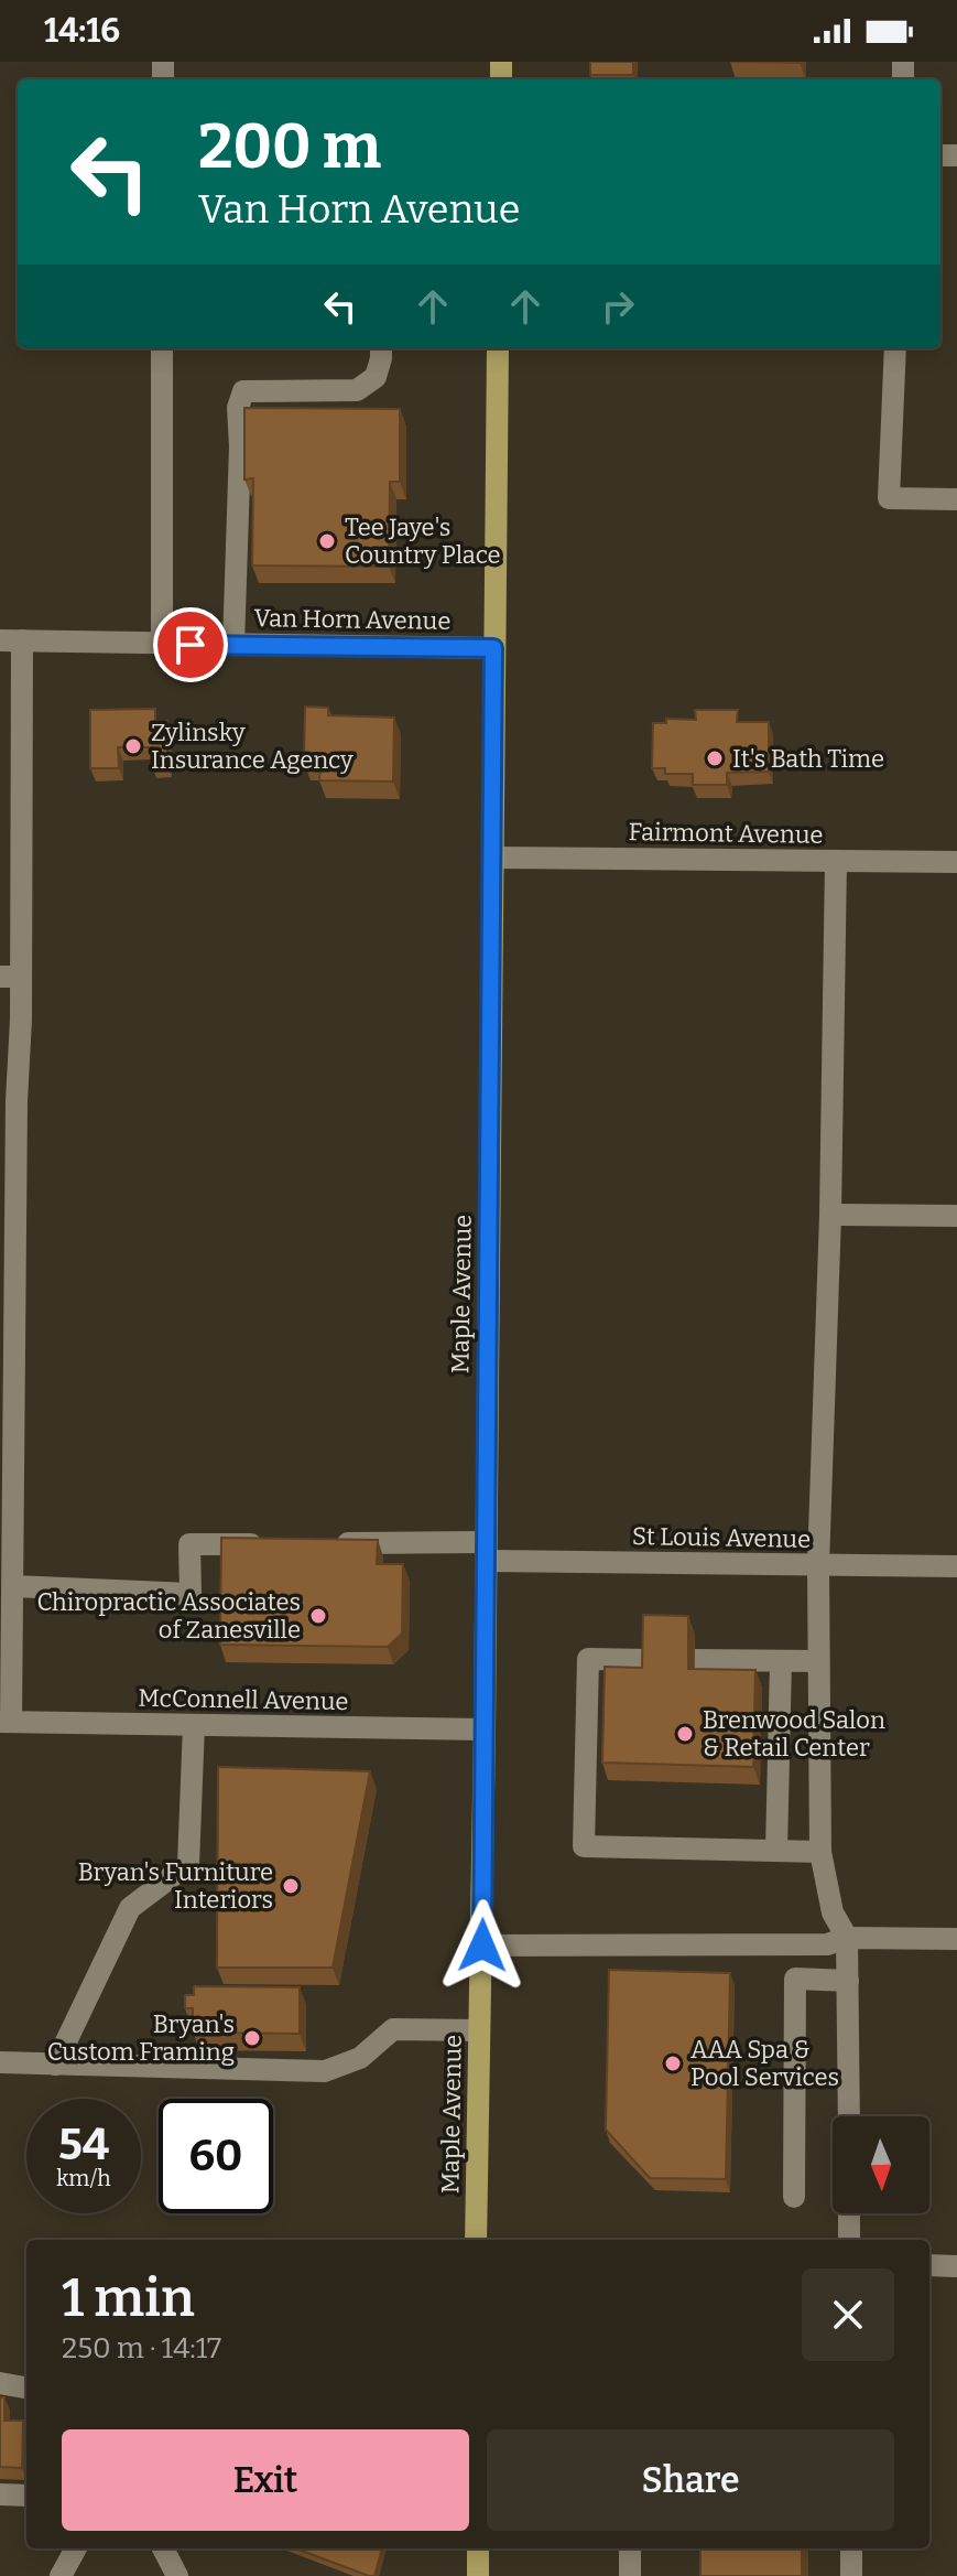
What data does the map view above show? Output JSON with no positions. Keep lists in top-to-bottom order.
{
  "streets": {
    "main road": ["Maple Avenue"],
    "street": [
      "Van Horn Avenue",
      "Fairmont Avenue",
      "St Louis Avenue",
      "McConnell Avenue"
    ]
  },
  "crossings": [
    ["Van Horn Avenue", "Maple Avenue"],
    ["Fairmont Avenue", "Maple Avenue"],
    ["Maple Avenue", "St Louis Avenue"],
    ["Maple Avenue", "McConnell Avenue"]
  ],
  "places": [
    "Tee Jaye's Country Place",
    "Zylinsky Insurance Agency",
    "It's Bath Time",
    "Chiropractic Associates of Zanesville",
    "Brenwood Salon & Retail Center",
    "Bryan's Furniture Interiors",
    "Bryan's Custom Framing",
    "AAA Spa & Pool Services"
  ],
  "north": "bottom",
  "page": {
    "status": "14:16",
    "turn": ["200 m", "Van Horn Avenue"],
    "speed": "54 km/h",
    "limit": "60",
    "heading": ["1 min", "250 m · 14:17"],
    "buttons": ["Exit", "Share"]
  }
}
